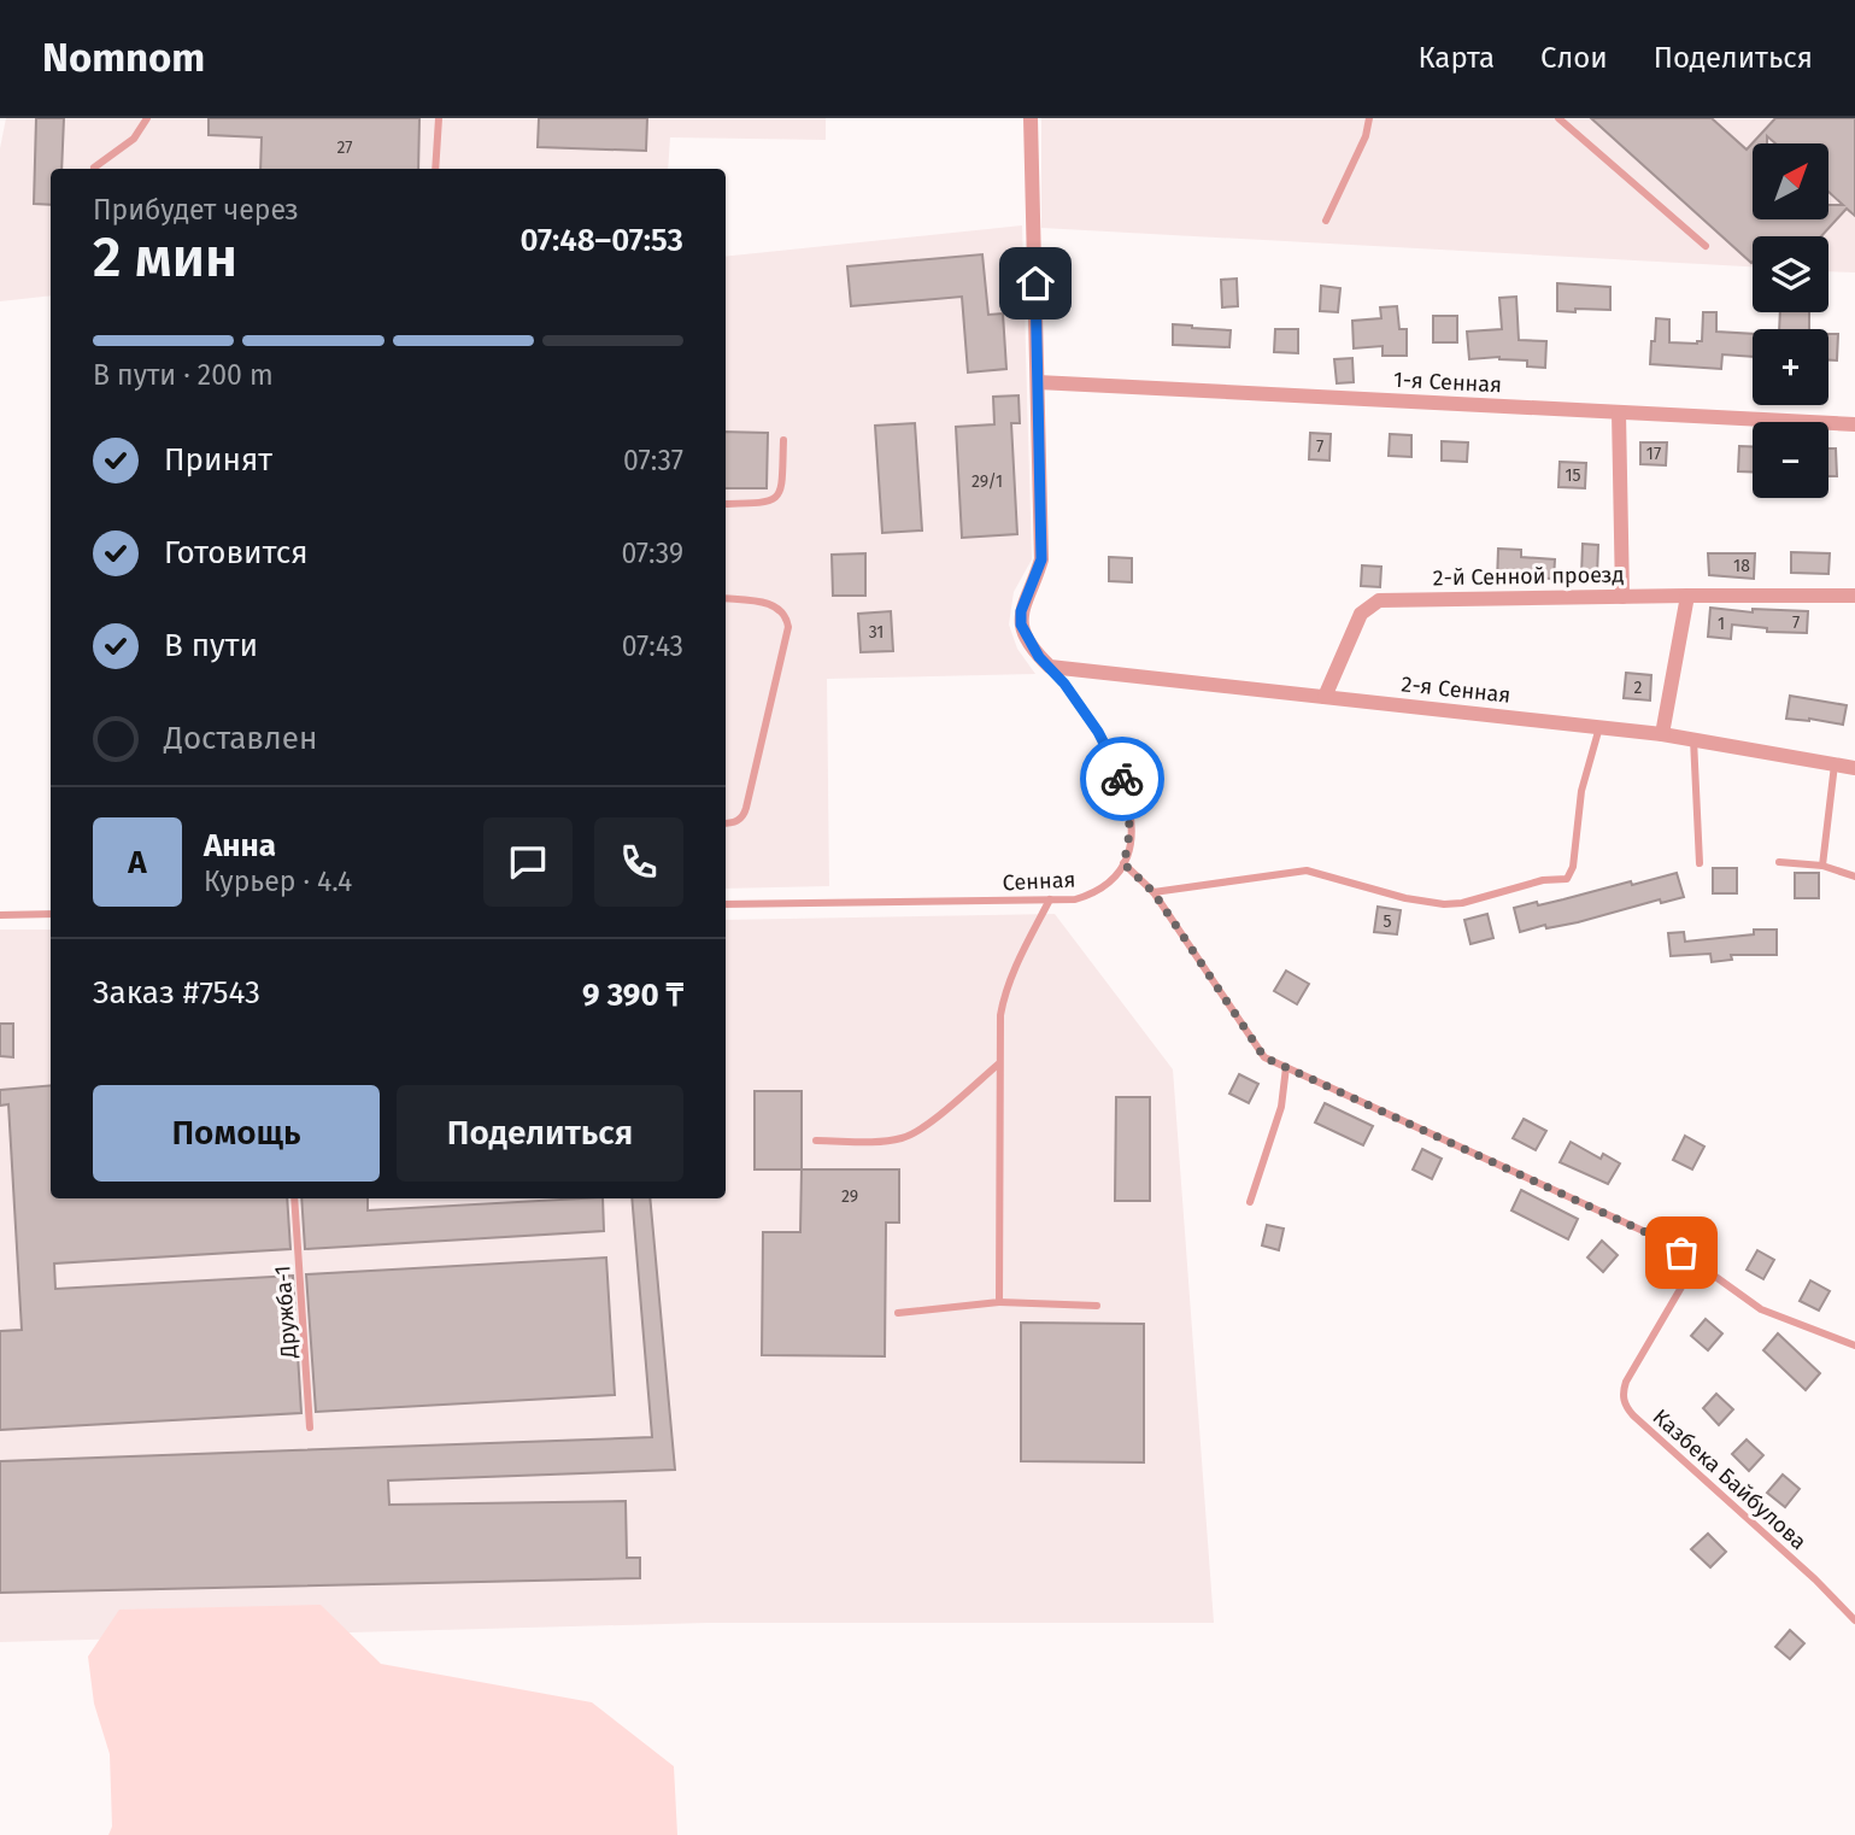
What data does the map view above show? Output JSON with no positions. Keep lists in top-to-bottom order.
{
  "streets": {
    "street": ["1-я Сенная", "2-й Сенной проезд", "2-я Сенная"],
    "lane": ["Сенная", "Дружба-1", "Казбека Байбулова"]
  },
  "crossings": [
    ["2-й Сенной проезд", "2-я Сенная"]
  ],
  "house_numbers": [
    "27",
    "7",
    "17",
    "15",
    "29/1",
    "18",
    "7",
    "1",
    "31",
    "2",
    "5",
    "29"
  ],
  "north": "top right",
  "page": {
    "header": "Nomnom",
    "nav": ["Карта", "Слои", "Поделиться"],
    "map_buttons": ["+", "−"],
    "heading": ["2 мин", "Прибудет через", "07:48–07:53"],
    "panel": [
      "Анна",
      "Курьер · 4.4",
      "Заказ #7543",
      "9 390 ₸"
    ],
    "bar": "В пути · 200 m",
    "list": [
      ["Принят", "07:37"],
      ["Готовится", "07:39"],
      ["В пути", "07:43"],
      "Доставлен"
    ],
    "round": "А",
    "buttons": ["Помощь", "Поделиться"]
  }
}
